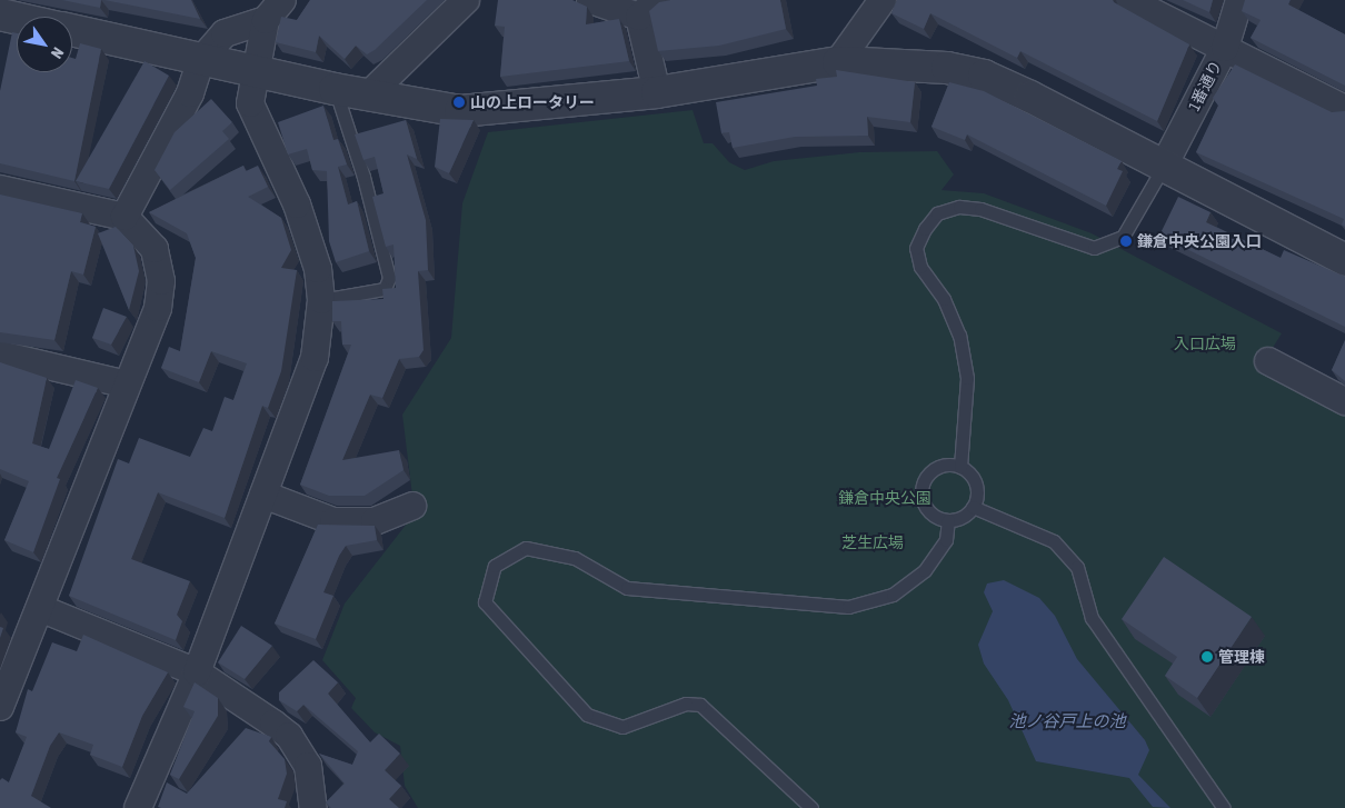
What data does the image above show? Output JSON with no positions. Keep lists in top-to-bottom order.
{
  "streets": {
    "street": ["1番通り"]
  },
  "water": ["池ノ谷戸上の池"],
  "parks": ["入口広場", "鎌倉中央公園", "芝生広場"],
  "places": ["山の上ロータリー", "鎌倉中央公園入口", "管理棟"],
  "north": "bottom right"
}
